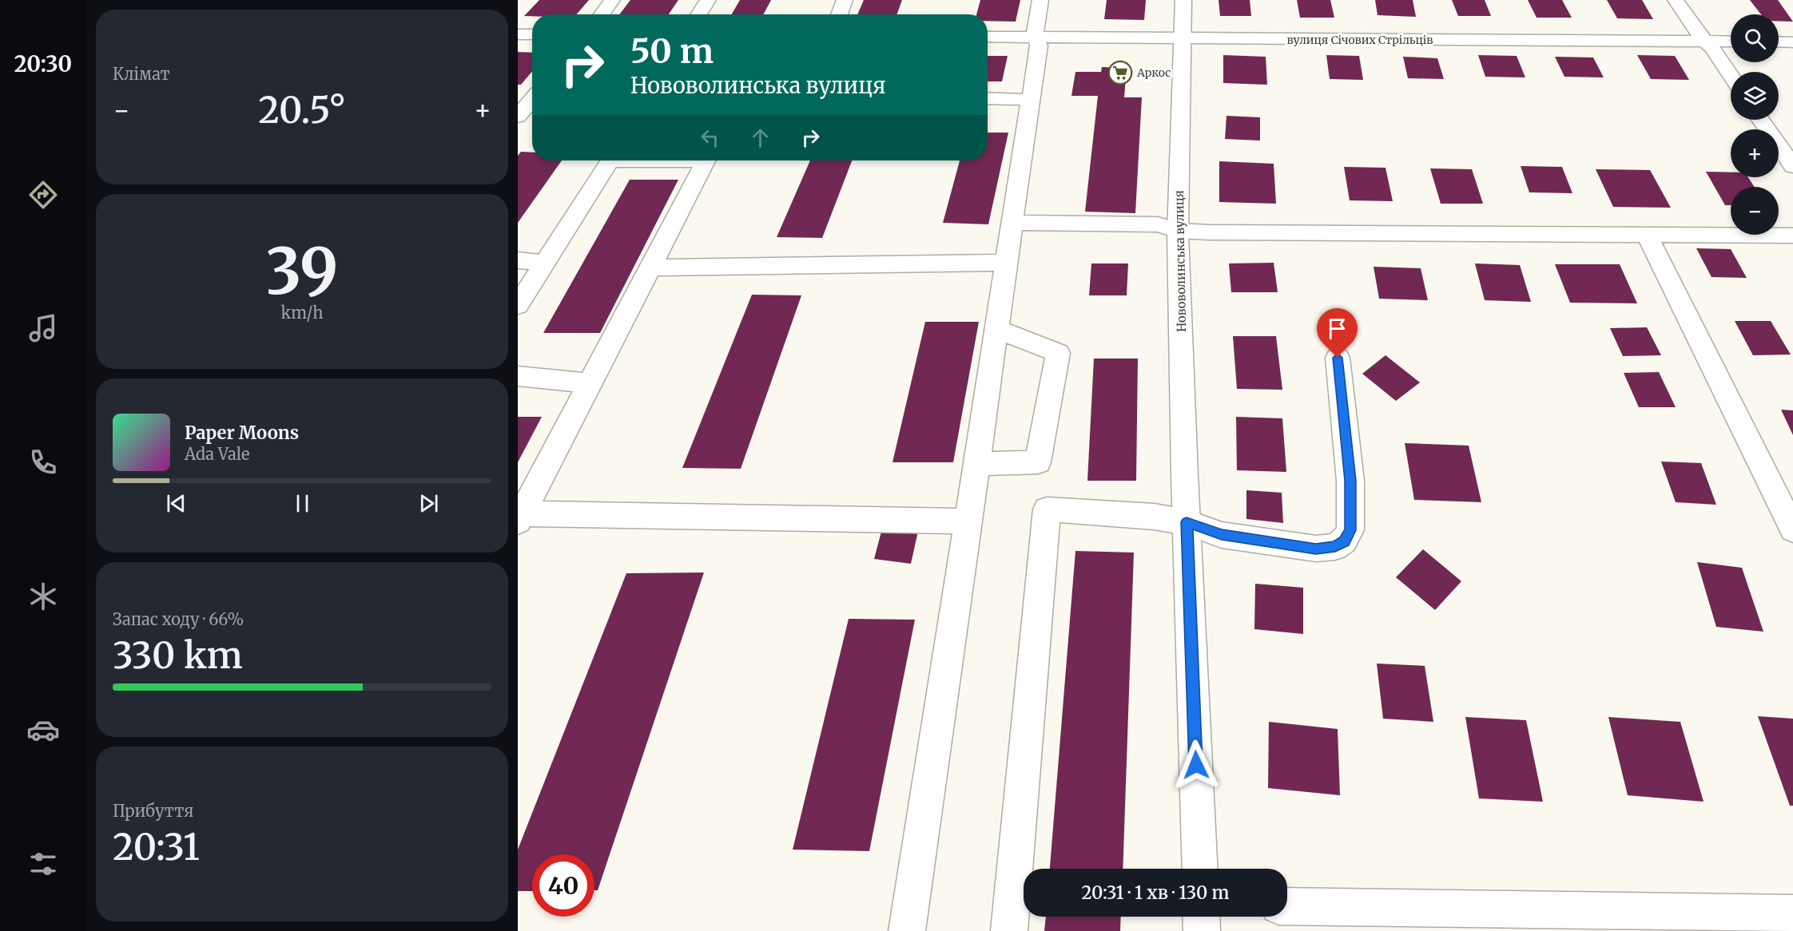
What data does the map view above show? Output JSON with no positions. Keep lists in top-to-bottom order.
{
  "streets": {
    "street": ["вулиця Січових Стрільців", "Нововолинська вулиця"]
  },
  "crossings": [
    ["вулиця Січових Стрільців", "Нововолинська вулиця"]
  ],
  "places": {
    "supermarket": ["Аркос"]
  },
  "page": {
    "tabs": "20:30",
    "tile": [
      "Клімат",
      ["39", "km/h"],
      ["Запас ходу · 66%", "330 km"],
      ["Прибуття", "20:31"]
    ],
    "map_buttons": ["+", "−"],
    "turn": ["50 m", "Нововолинська вулиця"],
    "heat": ["−", "20.5°", "+"],
    "song": ["Paper Moons", "Ada Vale"],
    "limit": "40",
    "trip": "20:31 · 1 хв · 130 m"
  }
}
